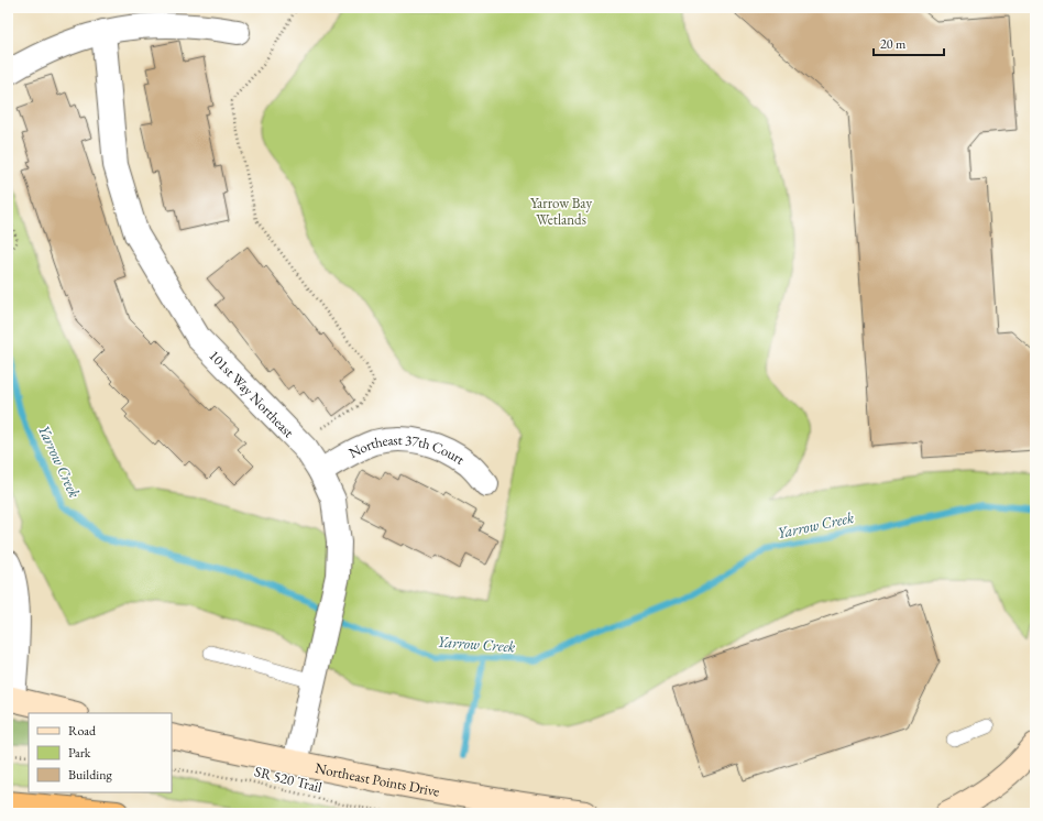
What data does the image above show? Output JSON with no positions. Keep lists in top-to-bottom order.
{
  "streets": {
    "street": ["101st Way Northeast", "Northeast 37th Court", "Northeast Points Drive"],
    "path": ["SR 520 Trail"]
  },
  "crossings": [
    ["101st Way Northeast", "Northeast 37th Court"],
    ["101st Way Northeast", "Northeast Points Drive"]
  ],
  "water": ["Yarrow Creek"],
  "parks": ["Yarrow Bay Wetlands"],
  "legend": ["Road", "Park", "Building"],
  "scale_bar": "20 m"
}
